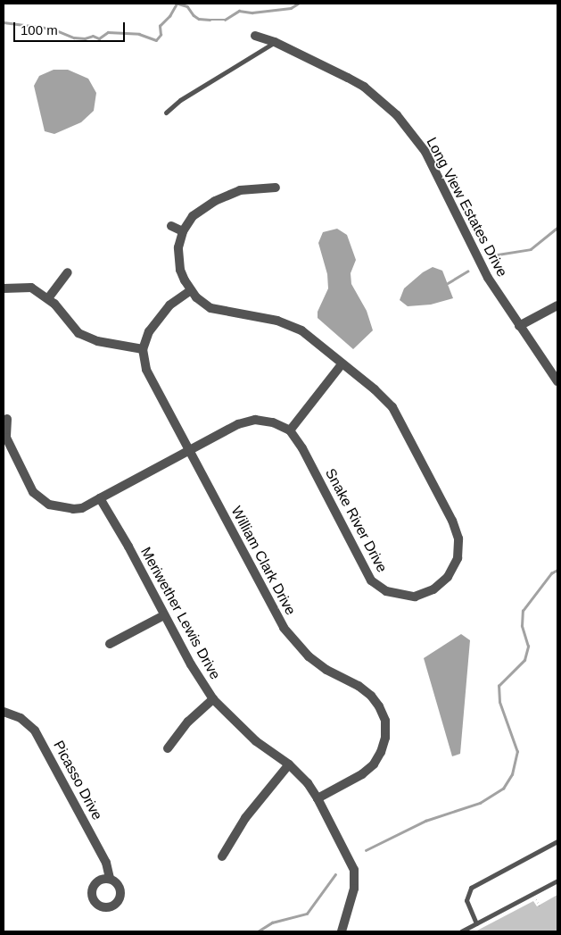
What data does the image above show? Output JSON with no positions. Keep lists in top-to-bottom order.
{
  "streets": {
    "street": [
      "Long View Estates Drive",
      "Snake River Drive",
      "William Clark Drive",
      "Meriwether Lewis Drive",
      "Picasso Drive"
    ]
  },
  "crossings": [
    ["William Clark Drive", "Meriwether Lewis Drive"]
  ],
  "scale_bar": "100 m"
}
